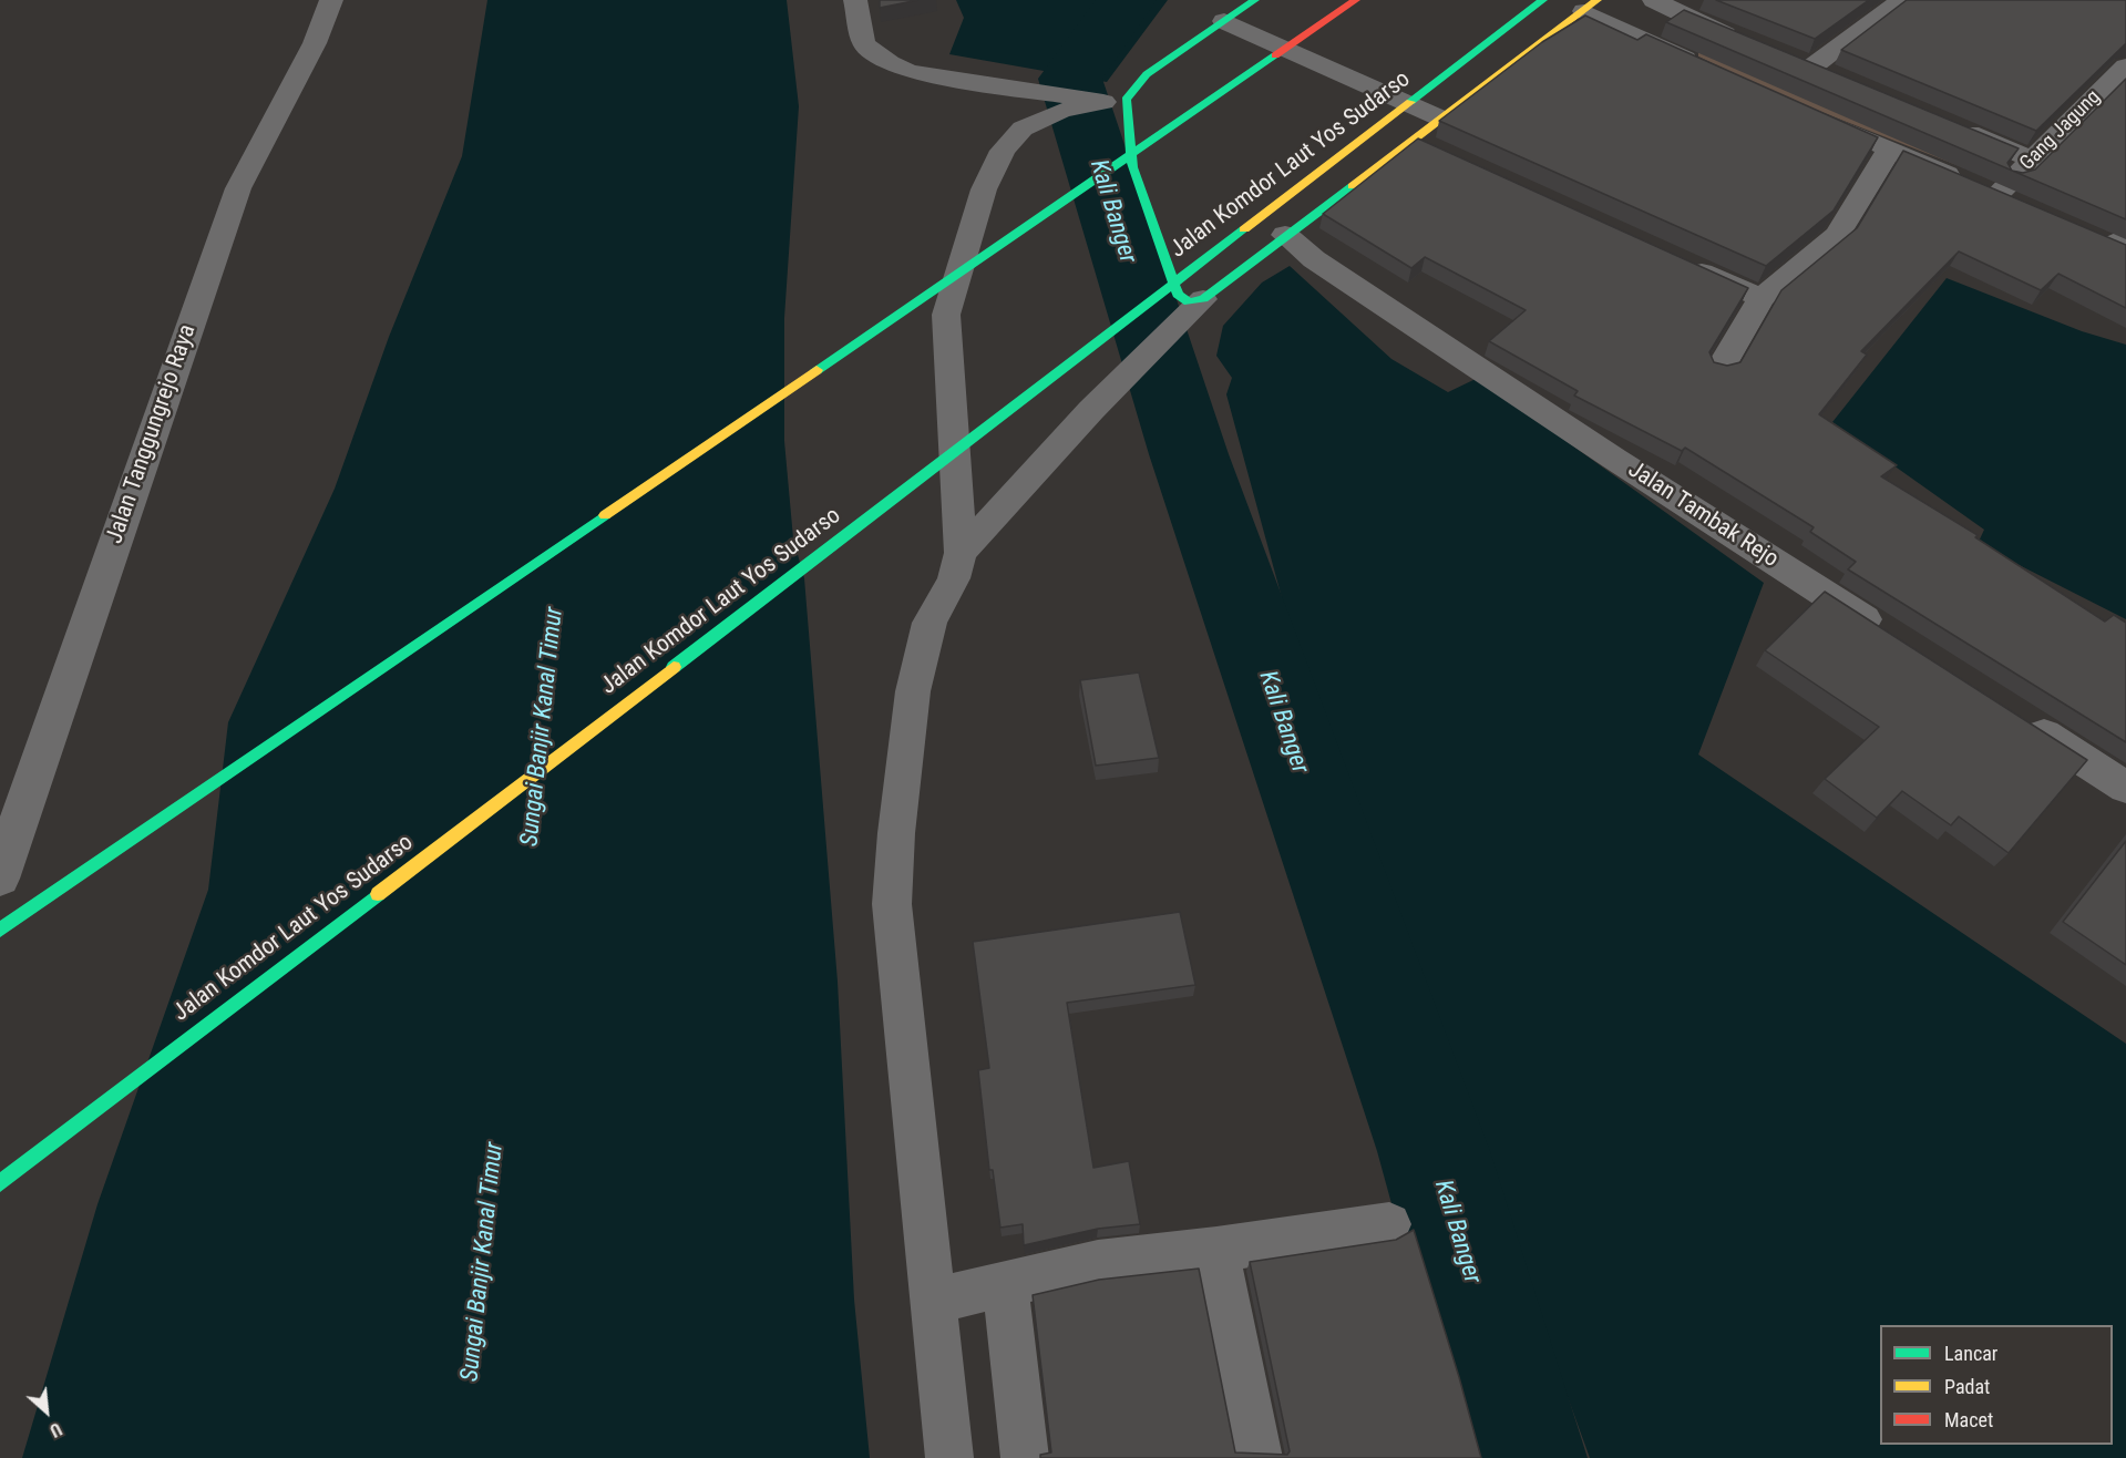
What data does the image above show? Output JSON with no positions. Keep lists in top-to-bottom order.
{
  "streets": {
    "highway": ["Jalan Komdor Laut Yos Sudarso"],
    "street": ["Gang Jagung", "Jalan Tanggungrejo Raya", "Jalan Tambak Rejo"]
  },
  "water": ["Kali Banger", "Sungai Banjir Kanal Timur"],
  "legend": ["Lancar", "Padat", "Macet"],
  "north": "bottom right"
}
